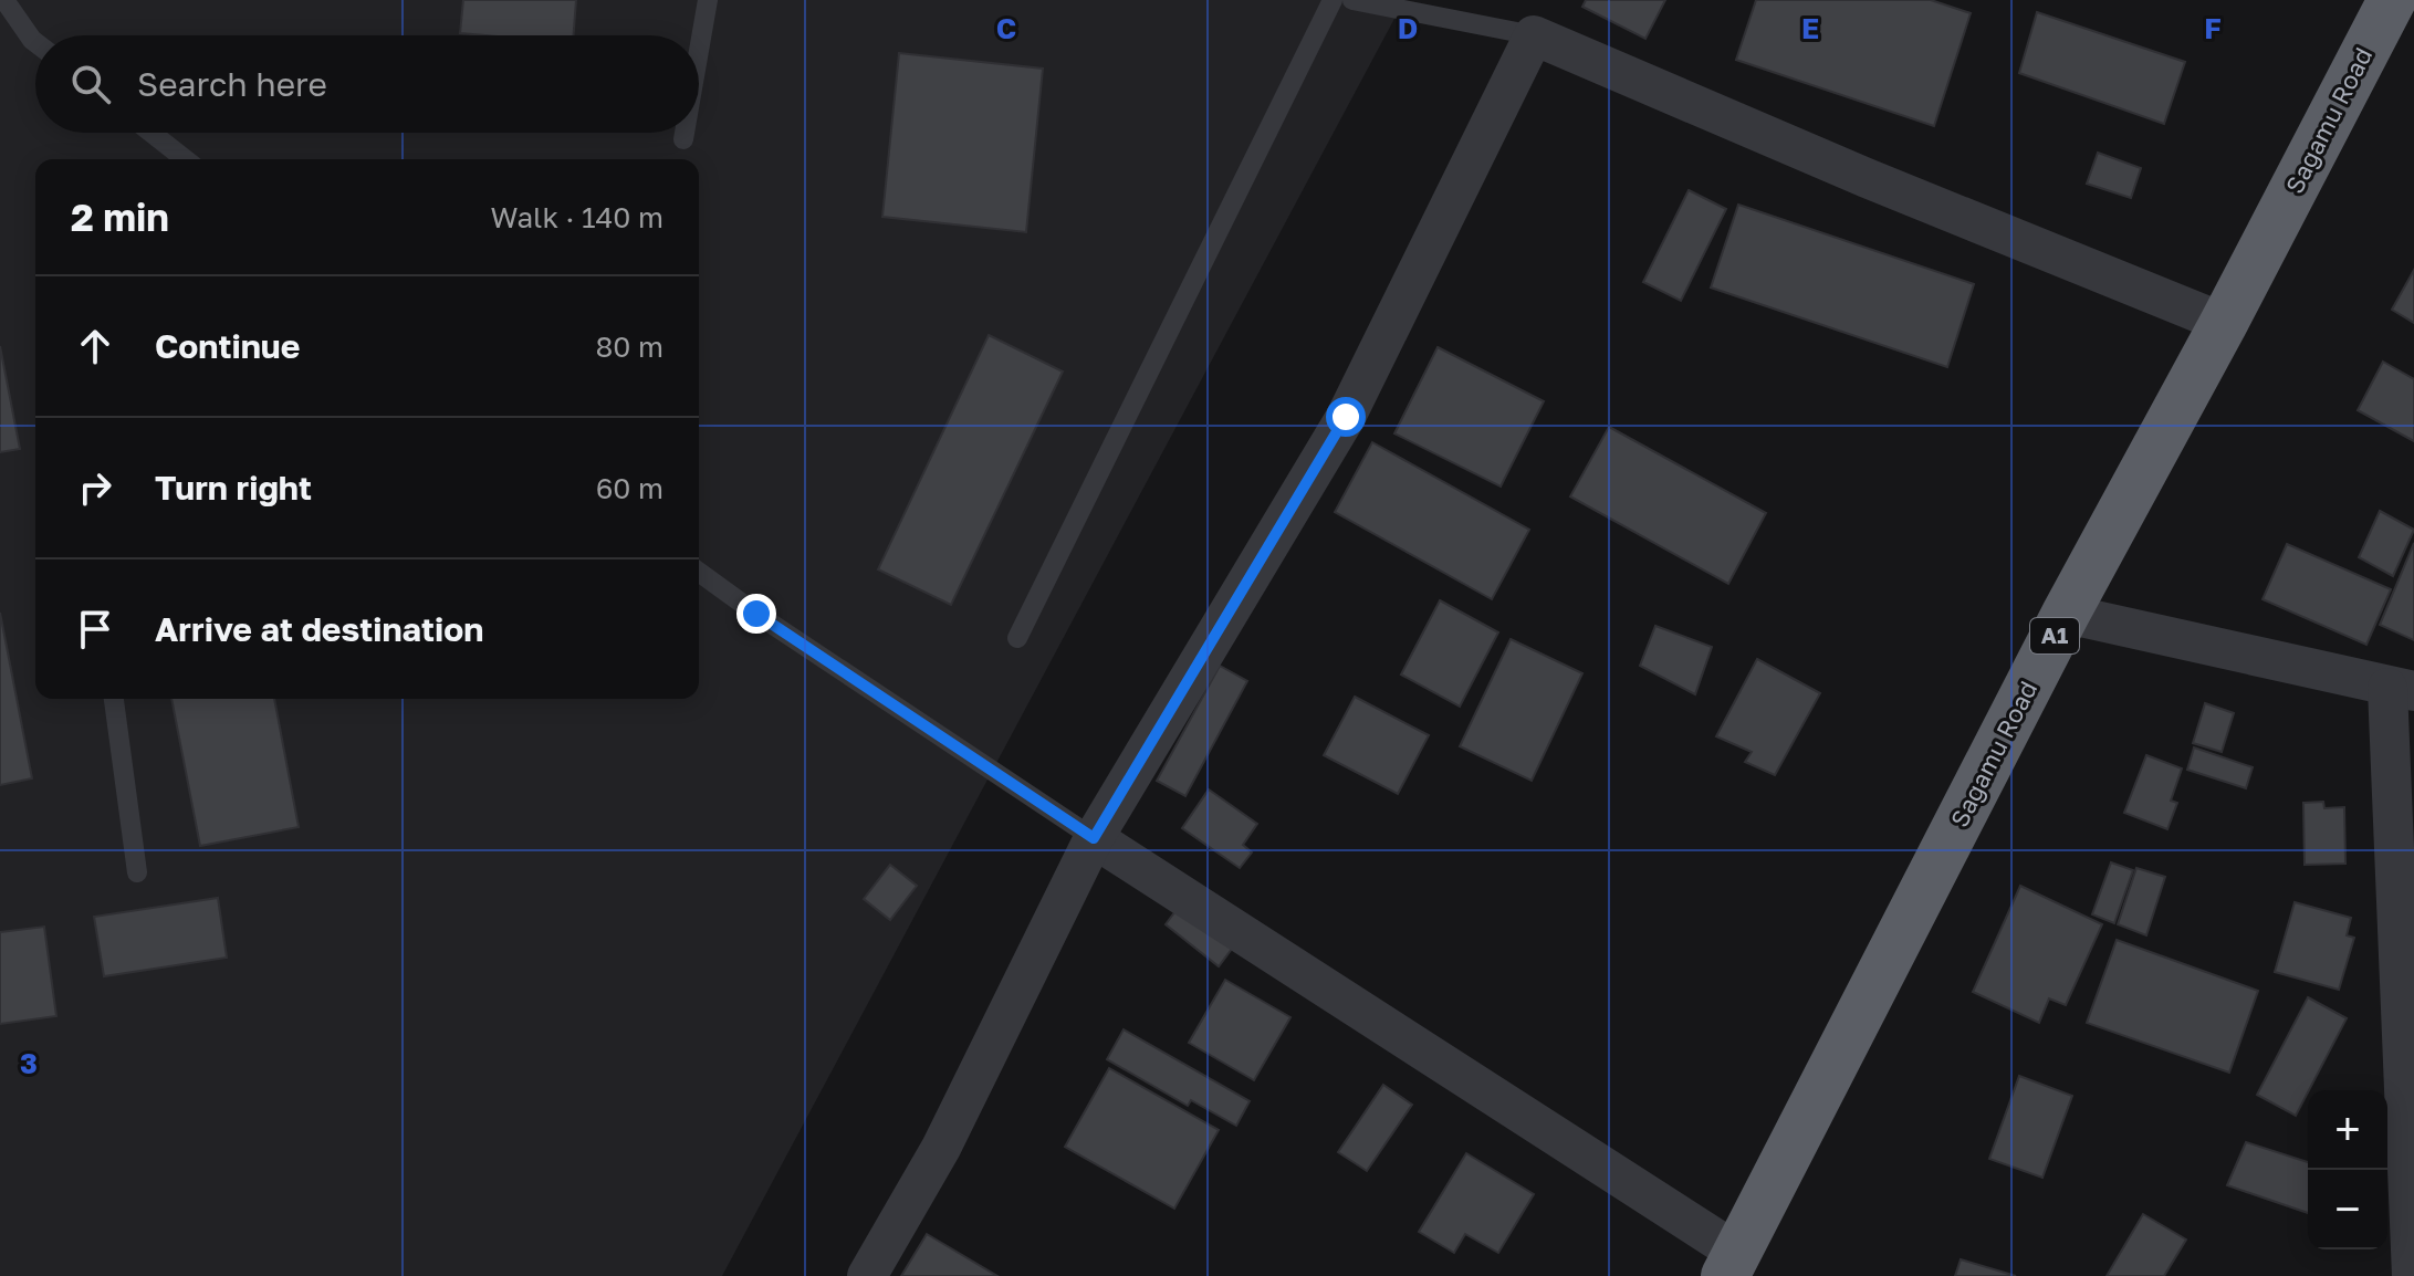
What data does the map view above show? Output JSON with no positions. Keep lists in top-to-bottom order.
{
  "streets": {
    "highway": ["Sagamu Road", "A1"]
  },
  "page": {
    "search": "Search here",
    "heading": ["2 min", "Walk · 140 m"],
    "list": [
      ["Continue", "80 m"],
      ["Turn right", "60 m"],
      "Arrive at destination"
    ],
    "map_buttons": ["+", "−"]
  },
  "grid": {
    "columns": [
      "C",
      "D",
      "E",
      "F"
    ],
    "rows": ["3"]
  }
}
